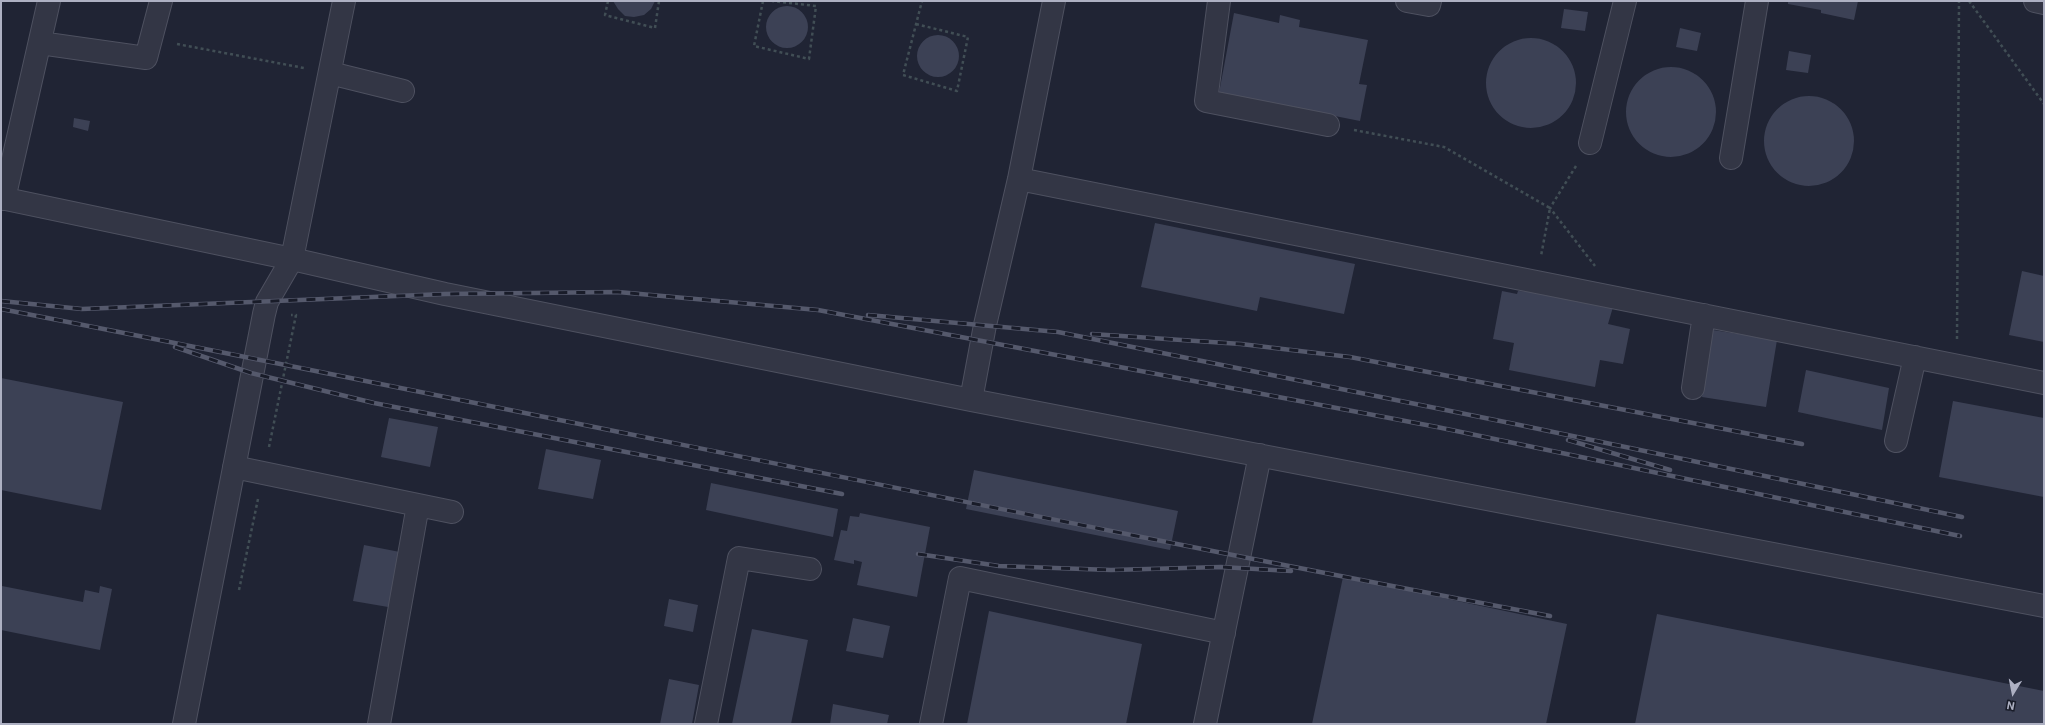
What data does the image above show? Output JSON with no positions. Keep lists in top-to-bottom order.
{
  "north": "bottom"
}
